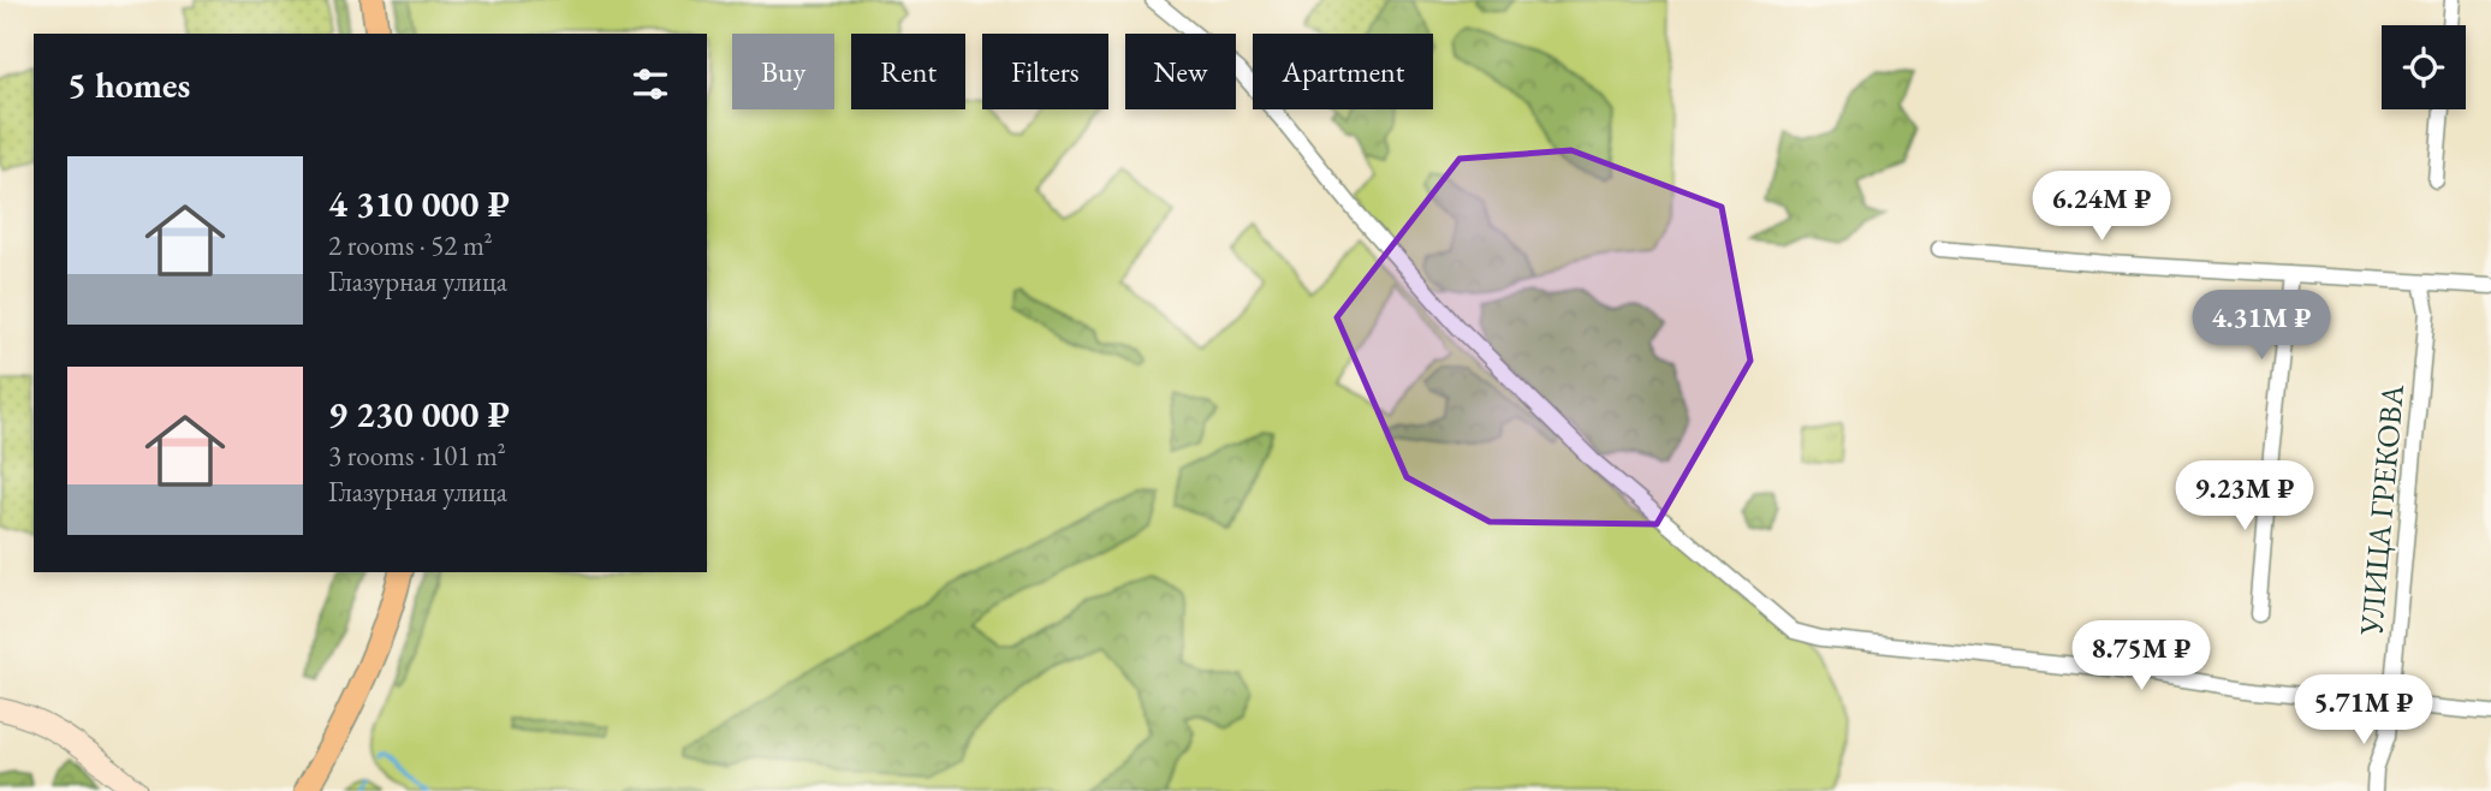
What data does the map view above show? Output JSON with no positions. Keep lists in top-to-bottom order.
{
  "streets": {
    "street": ["УЛИЦА ГРЕКОВА"]
  },
  "page": {
    "chip": [
      "Buy",
      "Rent",
      "Filters",
      "New",
      "Apartment"
    ],
    "heading": "5 homes",
    "list": [
      {
        "name": "4 310 000 ₽",
        "note": "2 rooms · 52 m² · Глазурная улица"
      },
      {
        "name": "9 230 000 ₽",
        "note": "3 rooms · 101 m² · Глазурная улица"
      }
    ],
    "price": [
      "6.24M ₽",
      "4.31M ₽",
      "9.23M ₽",
      "8.75M ₽",
      "5.71M ₽"
    ]
  }
}
